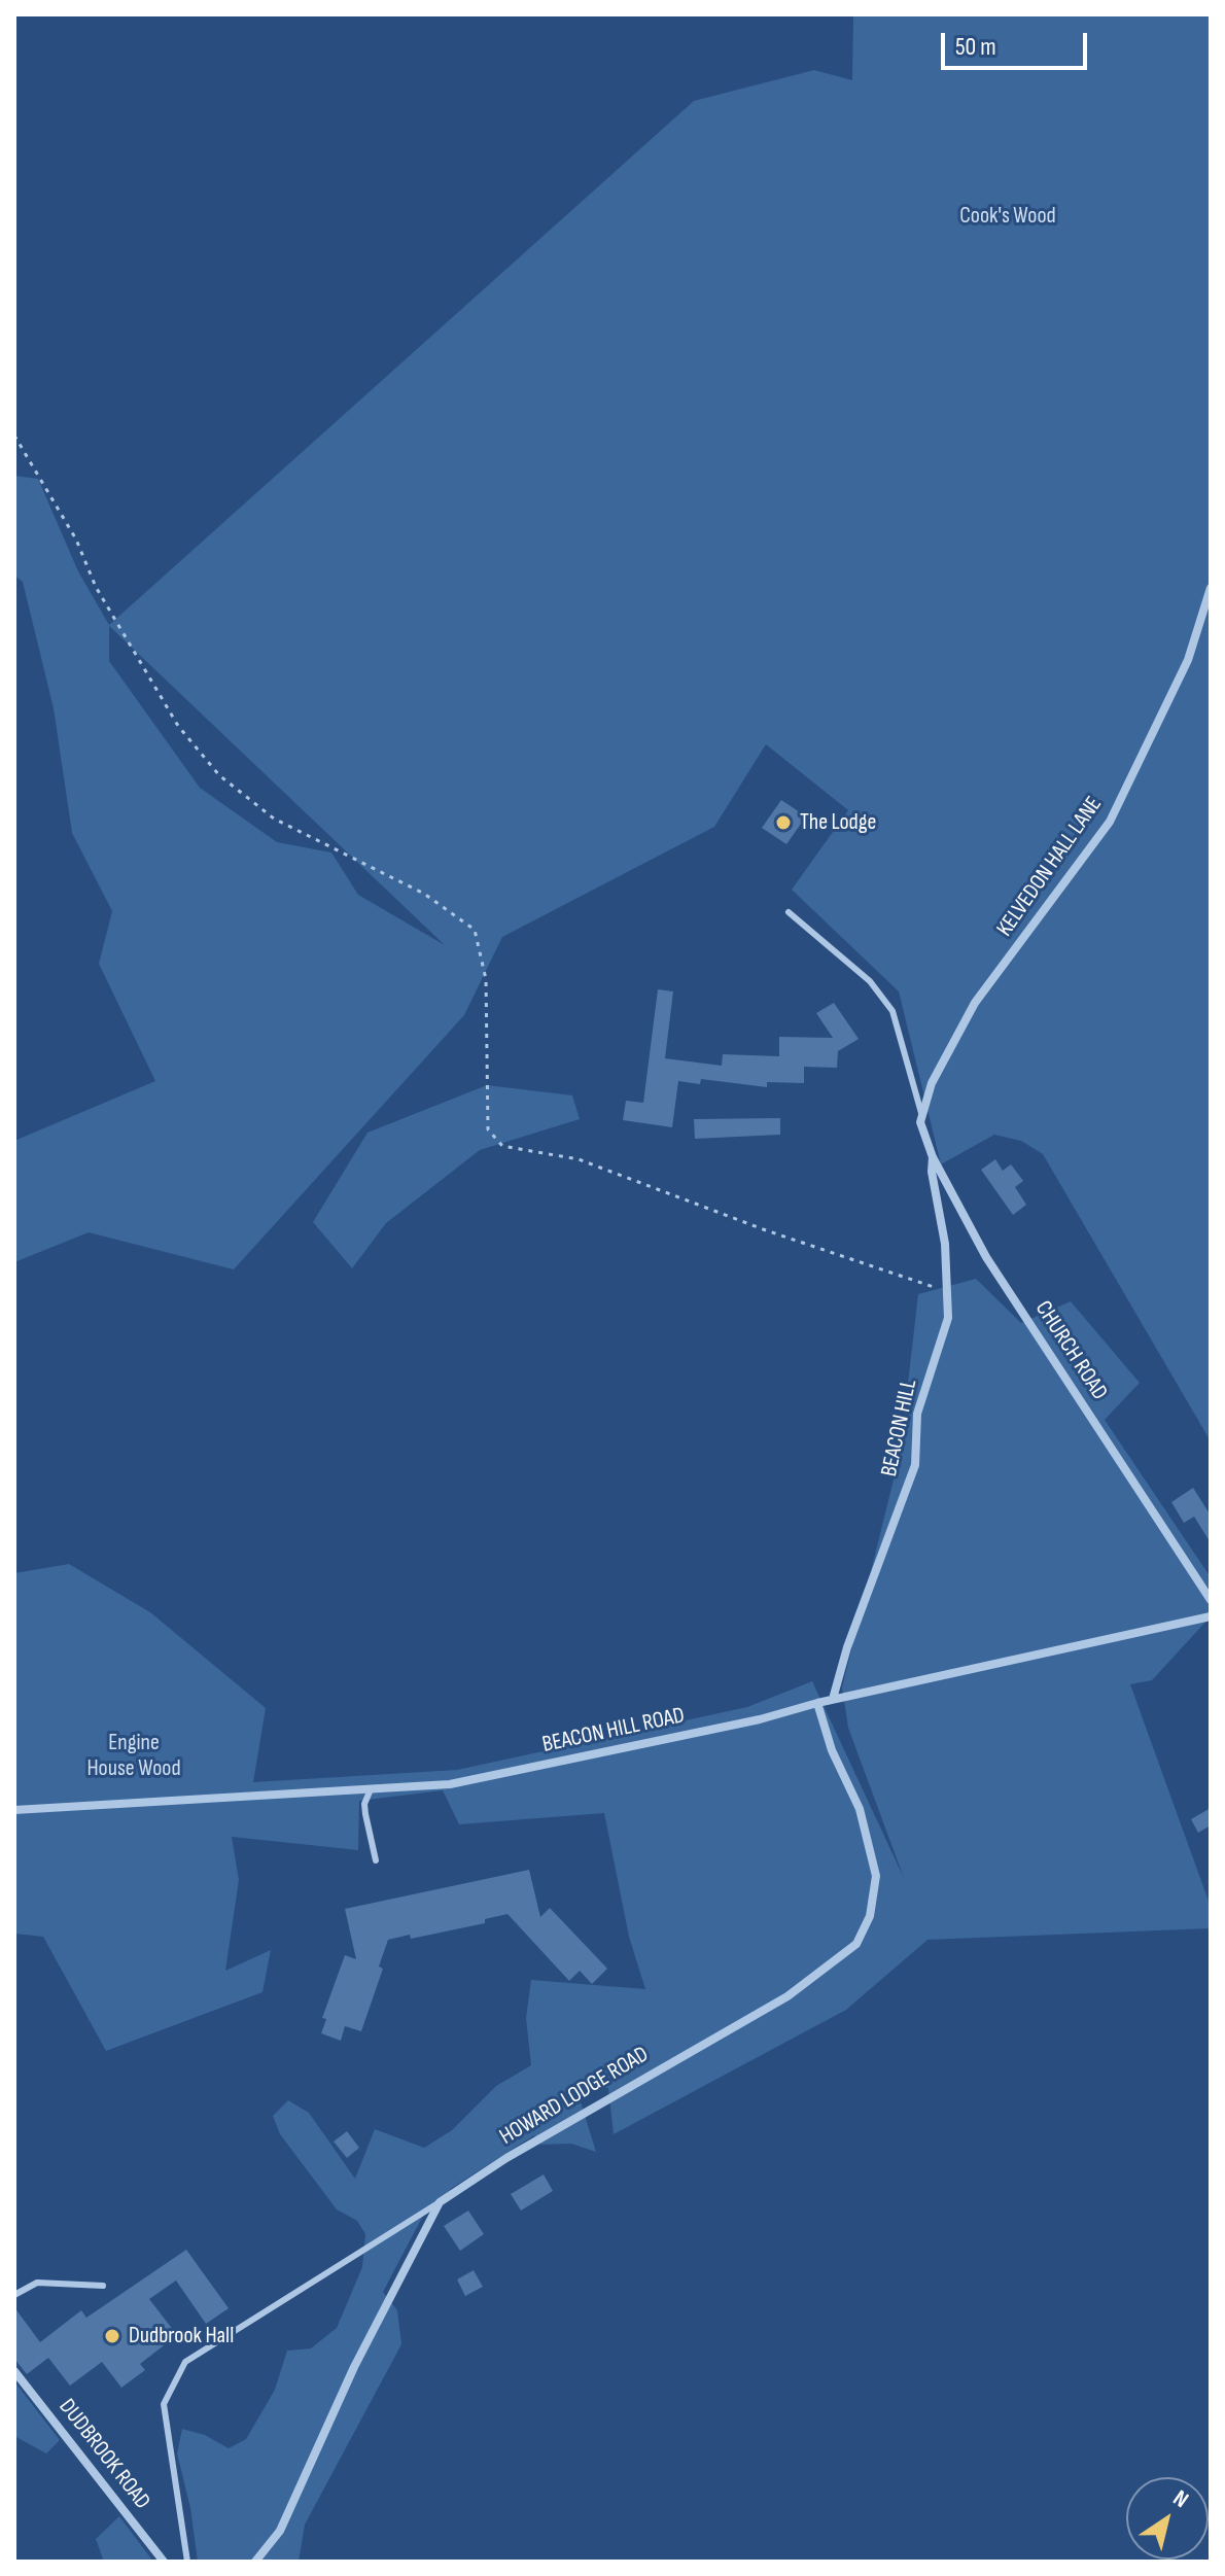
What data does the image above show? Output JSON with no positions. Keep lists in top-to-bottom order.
{
  "streets": {
    "street": [
      "KELVEDON HALL LANE",
      "CHURCH ROAD",
      "BEACON HILL",
      "BEACON HILL ROAD",
      "HOWARD LODGE ROAD",
      "DUDBROOK ROAD"
    ]
  },
  "crossings": [
    ["KELVEDON HALL LANE", "CHURCH ROAD"],
    ["CHURCH ROAD", "BEACON HILL"],
    ["BEACON HILL", "BEACON HILL ROAD"],
    ["BEACON HILL ROAD", "HOWARD LODGE ROAD"]
  ],
  "parks": ["Cook's Wood", "Engine House Wood"],
  "places": ["The Lodge", "Dudbrook Hall"],
  "scale_bar": "50 m",
  "north": "top right"
}
